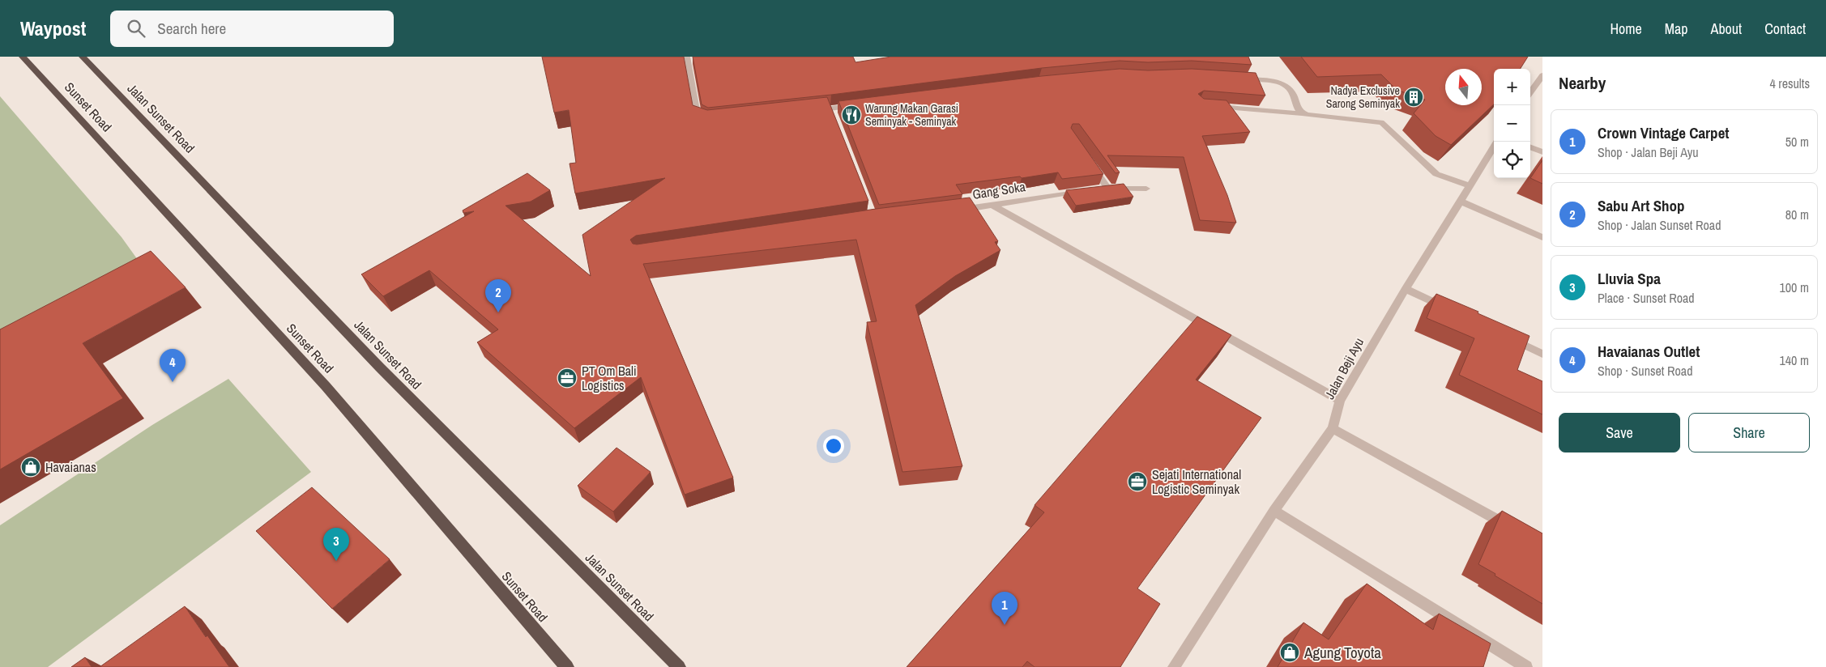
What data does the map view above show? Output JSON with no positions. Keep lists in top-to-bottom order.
{
  "streets": {
    "highway": ["Sunset Road", "Jalan Sunset Road"],
    "street": ["Gang Soka", "Jalan Beji Ayu"]
  },
  "places": {
    "building": ["Nadya Exclusive Sarong Seminyak"],
    "restaurant": ["Warung Makan Garasi Seminyak - Seminyak"],
    "office": ["PT Om Bali Logistics", "Sejati International Logistic Seminyak"],
    "shop": ["Havaianas", "Agung Toyota"]
  },
  "north": "top",
  "page": {
    "header": "Waypost",
    "search": "Search here",
    "nav": [
      "Home",
      "Map",
      "About",
      "Contact"
    ],
    "heading": ["Nearby", "4 results"],
    "map_buttons": ["+", "−"],
    "list": [
      {
        "mark": "1",
        "name": "Crown Vintage Carpet",
        "note": "Shop · Jalan Beji Ayu",
        "value": "50 m"
      },
      {
        "mark": "2",
        "name": "Sabu Art Shop",
        "note": "Shop · Jalan Sunset Road",
        "value": "80 m"
      },
      {
        "mark": "3",
        "name": "Lluvia Spa",
        "note": "Place · Sunset Road",
        "value": "100 m"
      },
      {
        "mark": "4",
        "name": "Havaianas Outlet",
        "note": "Shop · Sunset Road",
        "value": "140 m"
      }
    ],
    "pins": [
      "2",
      "4",
      "3",
      "1"
    ],
    "buttons": ["Save", "Share"]
  }
}
